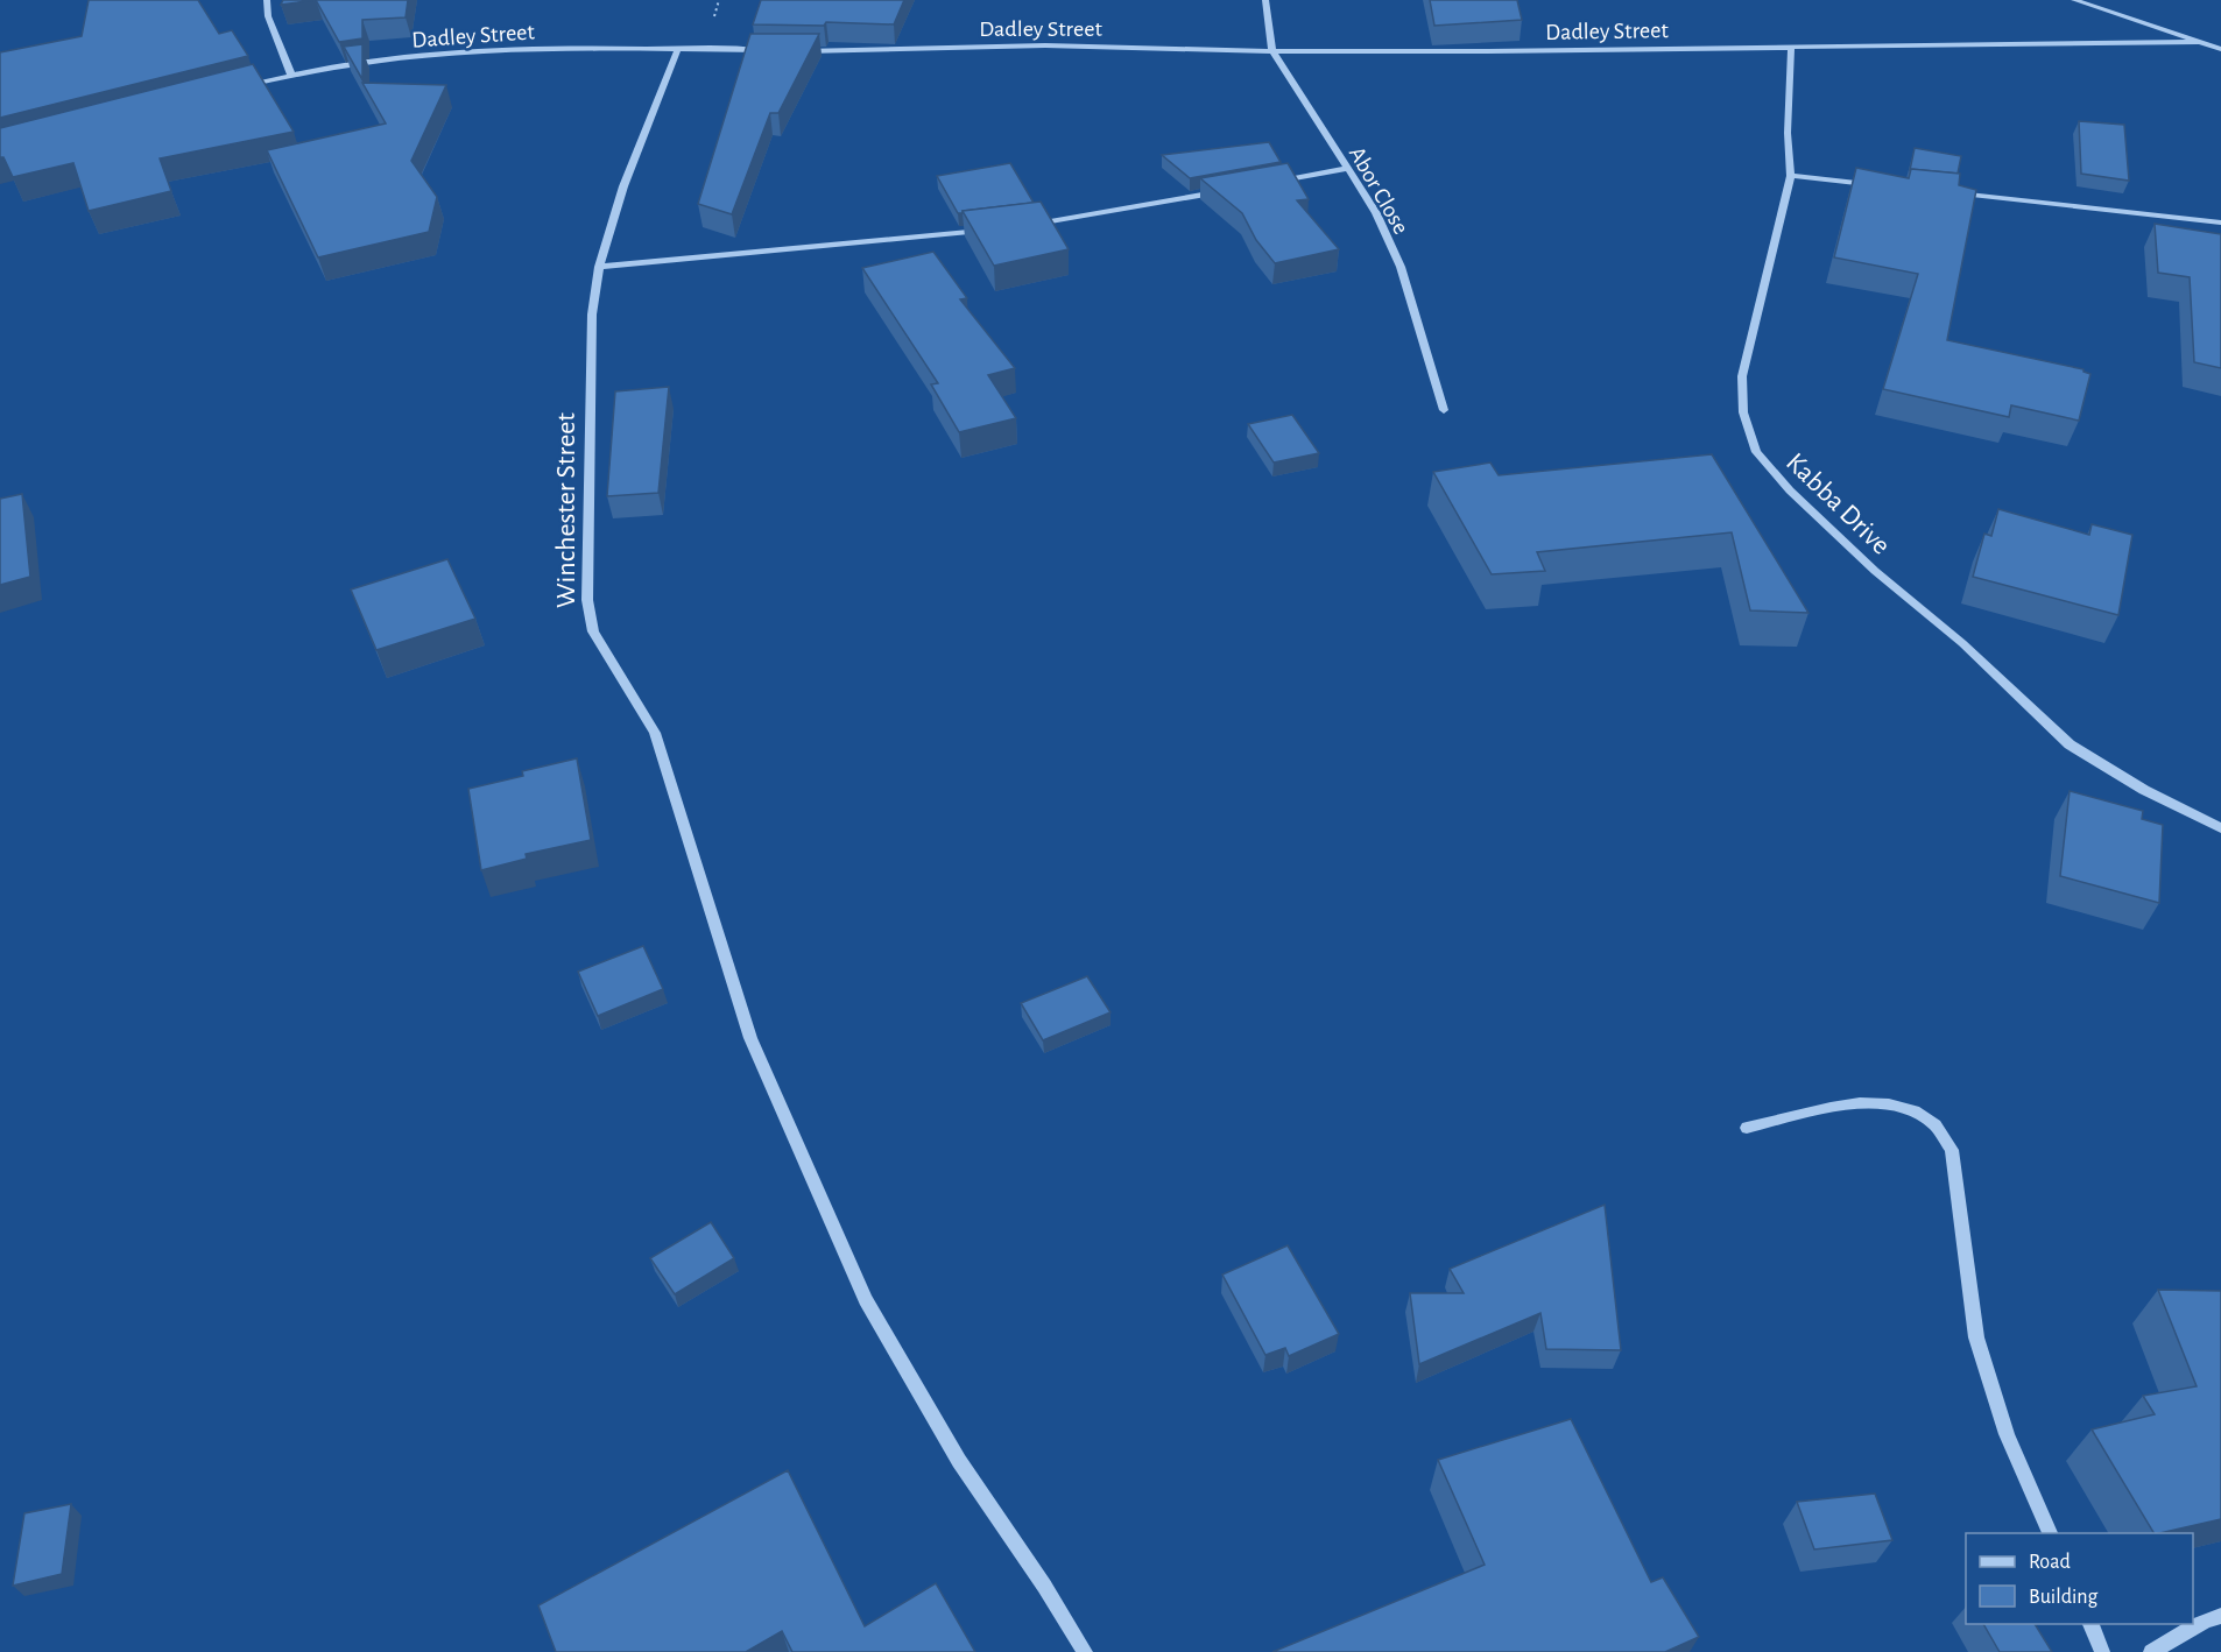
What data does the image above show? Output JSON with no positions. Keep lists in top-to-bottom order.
{
  "streets": {
    "street": [
      "Dadley Street",
      "Abor Close",
      "Kabba Drive",
      "Winchester Street"
    ]
  },
  "crossings": [
    ["Dadley Street", "Abor Close"],
    ["Dadley Street", "Kabba Drive"],
    ["Dadley Street", "Winchester Street"]
  ],
  "legend": ["Road", "Building"]
}
